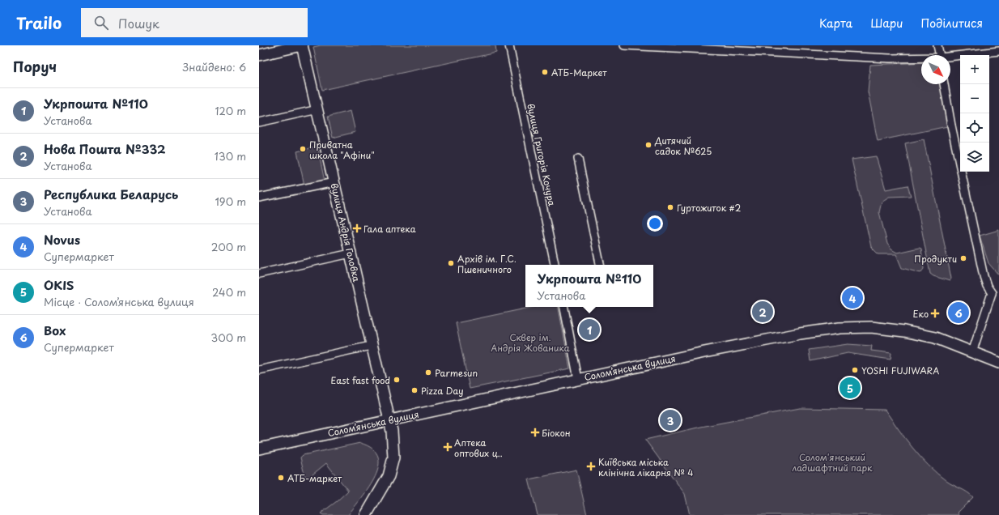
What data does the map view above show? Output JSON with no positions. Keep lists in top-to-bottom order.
{
  "streets": {
    "main road": ["вулиця Андрія Головка", "Соломʼянська вулиця"],
    "street": ["вулиця Григорія Кочура"]
  },
  "crossings": [
    ["вулиця Андрія Головка", "Соломʼянська вулиця"]
  ],
  "parks": ["Сквер ім. Андрія Жованика", "Солом'янський ладшафтний парк"],
  "places": {
    "other": [
      "АТБ-Маркет",
      "Дитячий садок №625",
      "Приватна школа \"Афіни\"",
      "Гуртожиток #2",
      "Продукти",
      "Архів ім. Г.С. Пшеничного",
      "YOSHI FUJIWARA",
      "Parmesun",
      "East fast food",
      "Pizza Day",
      "АТБ-маркет"
    ],
    "health": [
      "Гала аптека",
      "Еко",
      "Біокон",
      "Аптека оптових ц‥",
      "Київська міська клінічна лікарня № 4"
    ]
  },
  "north": "bottom right",
  "page": {
    "header": "Trailo",
    "search": "Пошук",
    "nav": ["Карта", "Шари", "Поділитися"],
    "heading": ["Поруч", "Знайдено: 6"],
    "map_buttons": ["+", "−"],
    "list": [
      {
        "mark": "1",
        "name": "Укрпошта №110",
        "note": "Установа",
        "value": "120 m"
      },
      {
        "mark": "2",
        "name": "Нова Пошта №332",
        "note": "Установа",
        "value": "130 m"
      },
      {
        "mark": "3",
        "name": "Республика Беларусь",
        "note": "Установа",
        "value": "190 m"
      },
      {
        "mark": "4",
        "name": "Novus",
        "note": "Супермаркет",
        "value": "200 m"
      },
      {
        "mark": "5",
        "name": "OKIS",
        "note": "Місце · Соломʼянська вулиця",
        "value": "240 m"
      },
      {
        "mark": "6",
        "name": "Box",
        "note": "Супермаркет",
        "value": "300 m"
      }
    ],
    "popup": ["Укрпошта №110", "Установа"],
    "pins": [
      "4",
      "2",
      "6",
      "1",
      "5",
      "3"
    ]
  }
}
